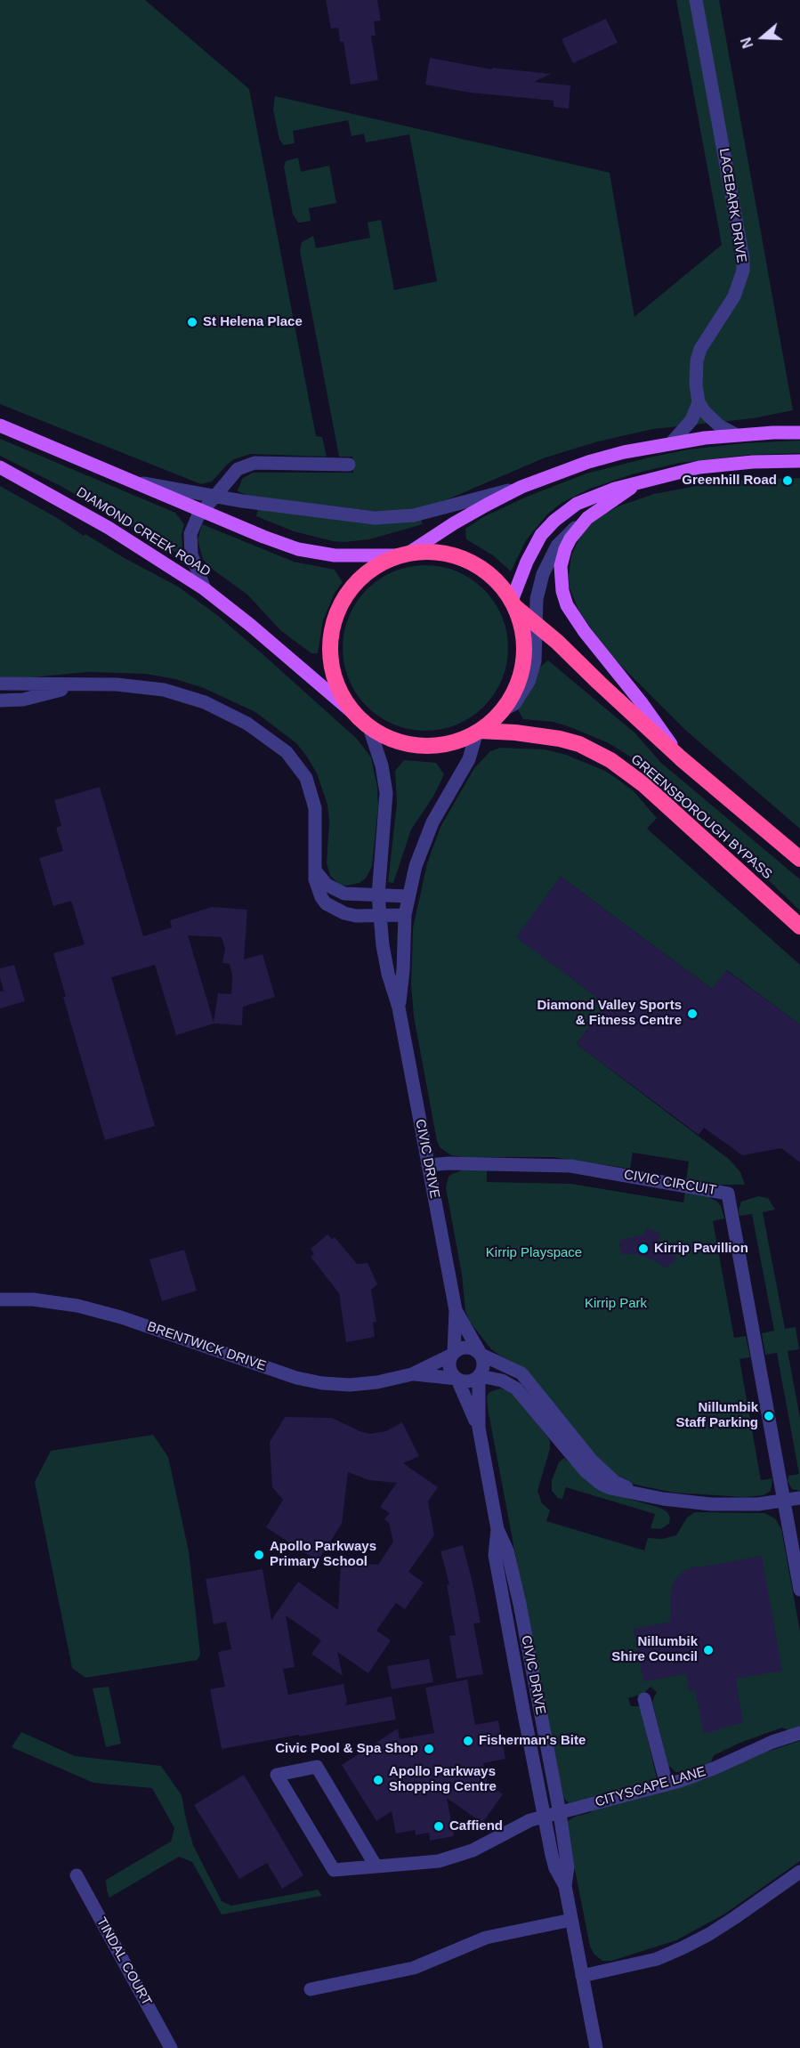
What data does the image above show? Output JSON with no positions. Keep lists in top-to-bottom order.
{
  "streets": {
    "highway": ["GREENSBOROUGH BYPASS"],
    "main road": ["DIAMOND CREEK ROAD"],
    "street": [
      "LACEBARK DRIVE",
      "CIVIC DRIVE",
      "CIVIC CIRCUIT",
      "BRENTWICK DRIVE",
      "CITYSCAPE LANE",
      "TINDAL COURT"
    ]
  },
  "crossings": [
    ["DIAMOND CREEK ROAD", "CIVIC DRIVE"],
    ["GREENSBOROUGH BYPASS", "CIVIC DRIVE"],
    ["CIVIC DRIVE", "CIVIC CIRCUIT"],
    ["CIVIC DRIVE", "BRENTWICK DRIVE"],
    ["CIVIC DRIVE", "CITYSCAPE LANE"]
  ],
  "parks": ["Kirrip Playspace", "Kirrip Park"],
  "places": [
    "St Helena Place",
    "Greenhill Road",
    "Diamond Valley Sports & Fitness Centre",
    "Kirrip Pavillion",
    "Nillumbik Staff Parking",
    "Apollo Parkways Primary School",
    "Nillumbik Shire Council",
    "Fisherman's Bite",
    "Civic Pool & Spa Shop",
    "Apollo Parkways Shopping Centre",
    "Caffiend"
  ],
  "north": "left"
}
